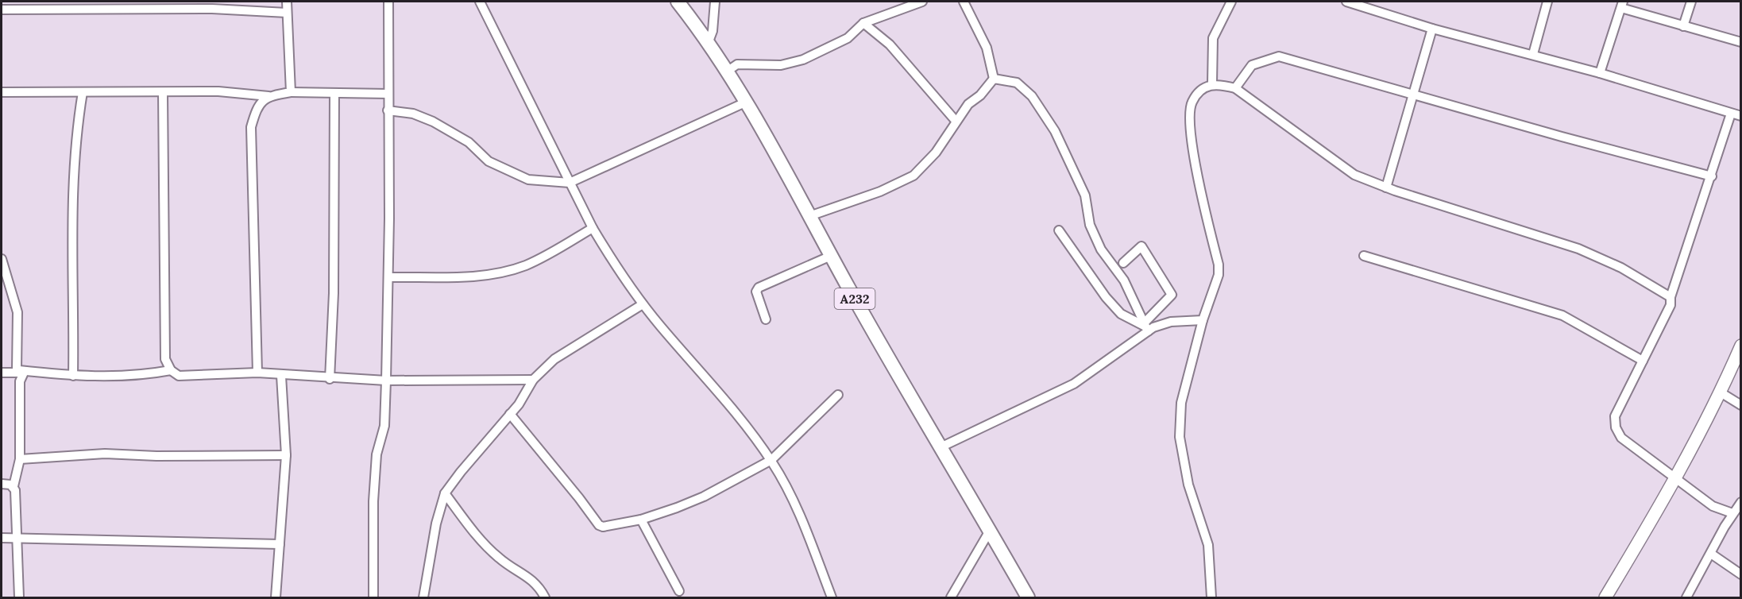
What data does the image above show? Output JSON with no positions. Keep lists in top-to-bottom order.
{
  "streets": {
    "main road": ["A232"]
  }
}
